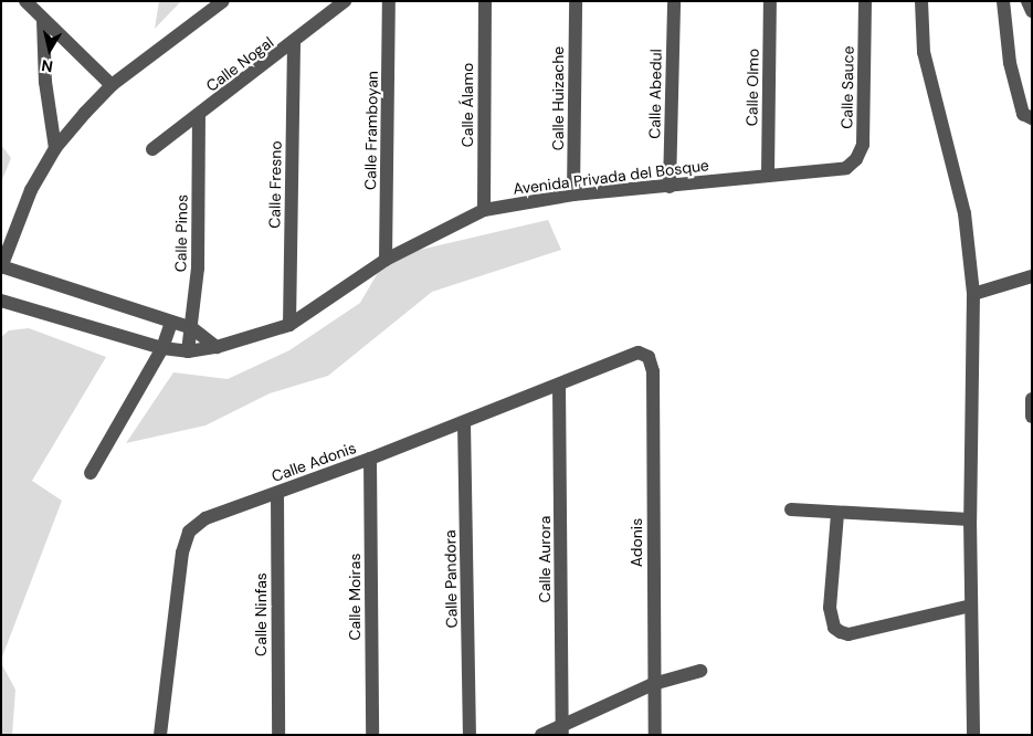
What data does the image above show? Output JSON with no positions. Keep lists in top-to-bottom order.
{
  "streets": {
    "street": [
      "Calle Nogal",
      "Calle Olmo",
      "Calle Sauce",
      "Calle Abedul",
      "Calle Huizache",
      "Calle Álamo",
      "Calle Framboyan",
      "Avenida Privada del Bosque",
      "Calle Fresno",
      "Calle Pinos",
      "Calle Adonis",
      "Adonis",
      "Calle Aurora",
      "Calle Pandora",
      "Calle Moiras",
      "Calle Ninfas"
    ]
  },
  "crossings": [
    ["Calle Nogal", "Calle Fresno"],
    ["Calle Nogal", "Calle Pinos"],
    ["Calle Olmo", "Avenida Privada del Bosque"],
    ["Calle Sauce", "Avenida Privada del Bosque"],
    ["Calle Abedul", "Avenida Privada del Bosque"],
    ["Calle Huizache", "Avenida Privada del Bosque"],
    ["Calle Álamo", "Avenida Privada del Bosque"],
    ["Calle Framboyan", "Avenida Privada del Bosque"],
    ["Avenida Privada del Bosque", "Calle Fresno"],
    ["Avenida Privada del Bosque", "Calle Pinos"],
    ["Calle Adonis", "Adonis"],
    ["Calle Adonis", "Calle Aurora"],
    ["Calle Adonis", "Calle Pandora"],
    ["Calle Adonis", "Calle Moiras"],
    ["Calle Adonis", "Calle Ninfas"]
  ],
  "north": "bottom"
}
